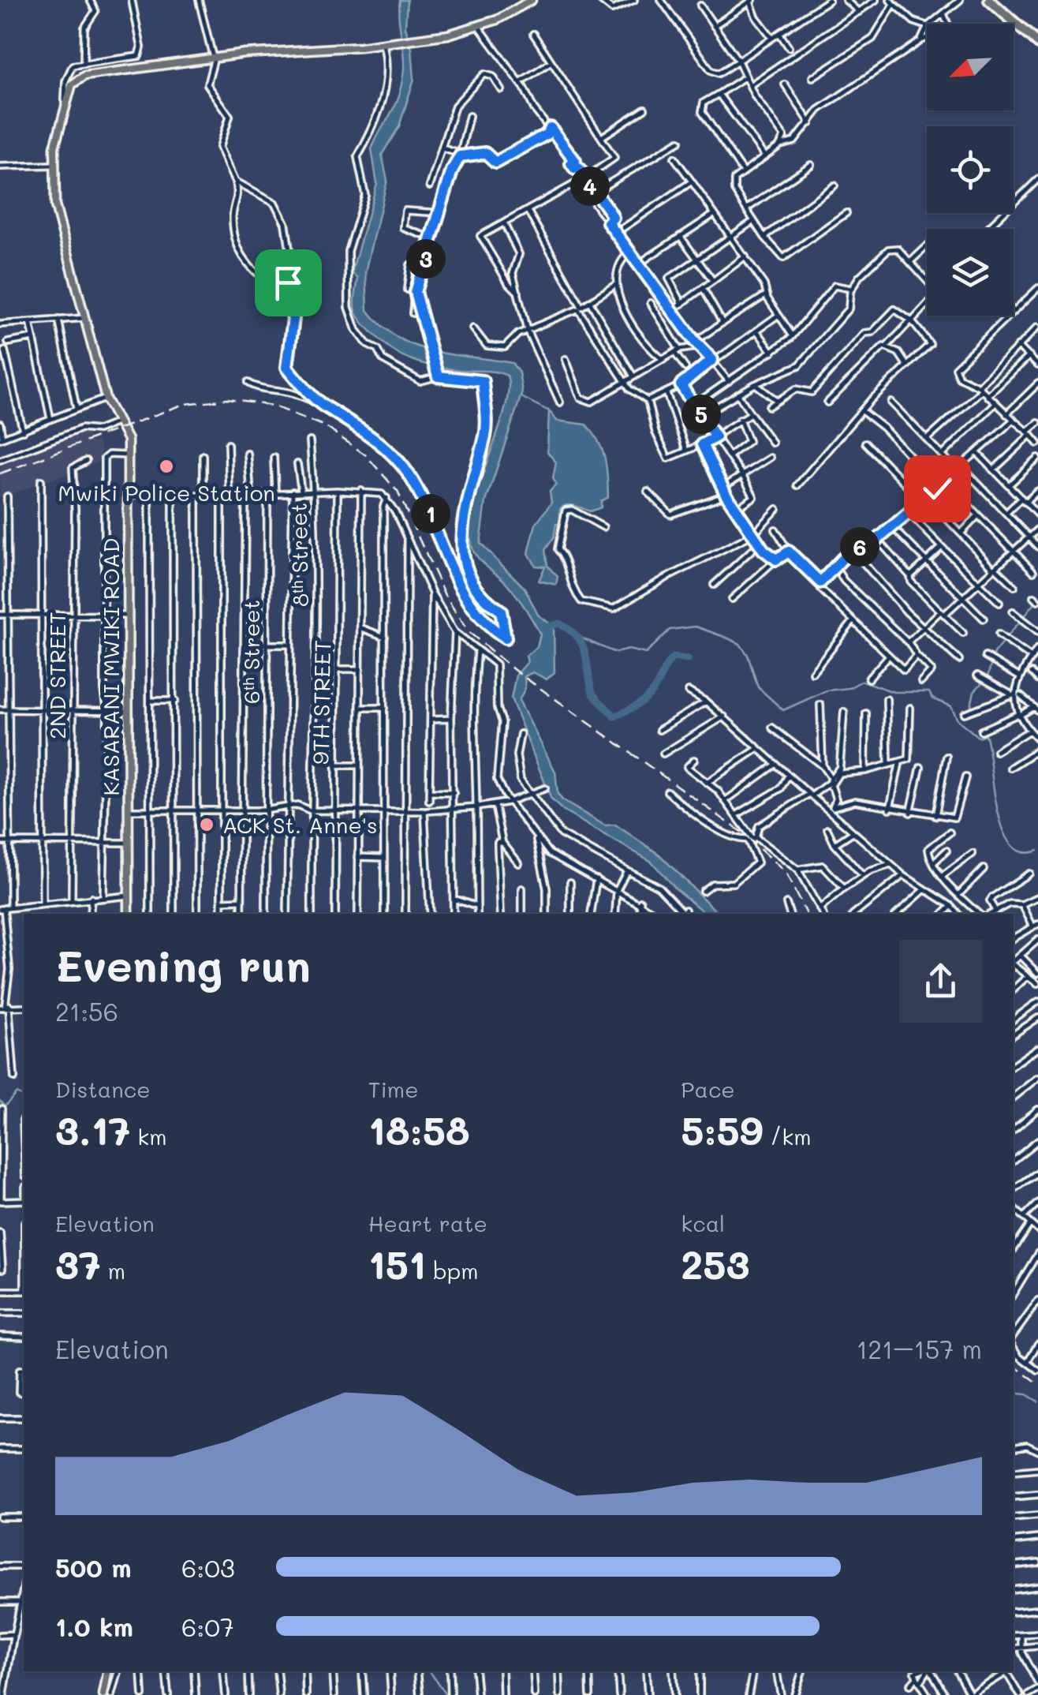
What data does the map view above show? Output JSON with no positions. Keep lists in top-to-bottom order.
{
  "streets": {
    "main road": ["KASARANI MWIKI ROAD"],
    "street": [
      "8ᵗʰ Street",
      "6ᵗʰ Street",
      "2ND STREET",
      "9TH STREET"
    ]
  },
  "places": ["Mwiki Police Station", "ACK St. Anne's"],
  "north": "bottom left",
  "page": {
    "pins": [
      "4",
      "3",
      "5",
      "1",
      "6"
    ],
    "heading": ["Evening run", "21:56"],
    "stats": [
      ["Distance", "3.17 km"],
      ["Time", "18:58"],
      ["Pace", "5:59 /km"],
      ["Elevation", "37 m"],
      ["Heart rate", "151 bpm"],
      ["kcal", "253"]
    ],
    "chart": ["Elevation", "121–157 m"],
    "list": [
      {
        "name": "500 m",
        "note": "6:03"
      },
      {
        "name": "1.0 km",
        "note": "6:07"
      }
    ]
  }
}
